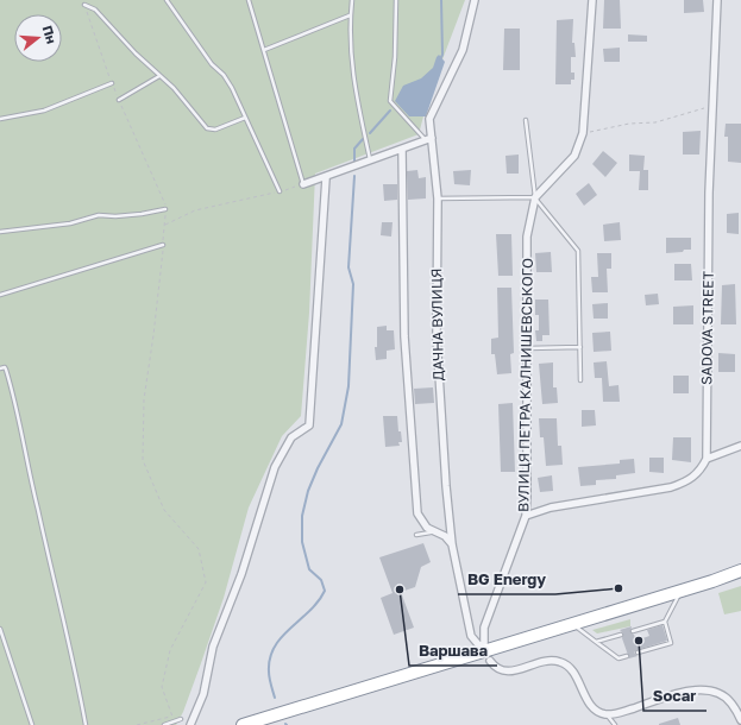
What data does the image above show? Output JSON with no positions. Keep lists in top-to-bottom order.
{
  "streets": {
    "street": ["ДАЧНА ВУЛИЦЯ", "SADOVA STREET", "ВУЛИЦЯ ПЕТРА КАЛНИШЕВСЬКОГО"]
  },
  "crossings": [
    ["ДАЧНА ВУЛИЦЯ", "ВУЛИЦЯ ПЕТРА КАЛНИШЕВСЬКОГО"]
  ],
  "places": ["BG Energy", "Варшава", "Socar"],
  "north": "right"
}
